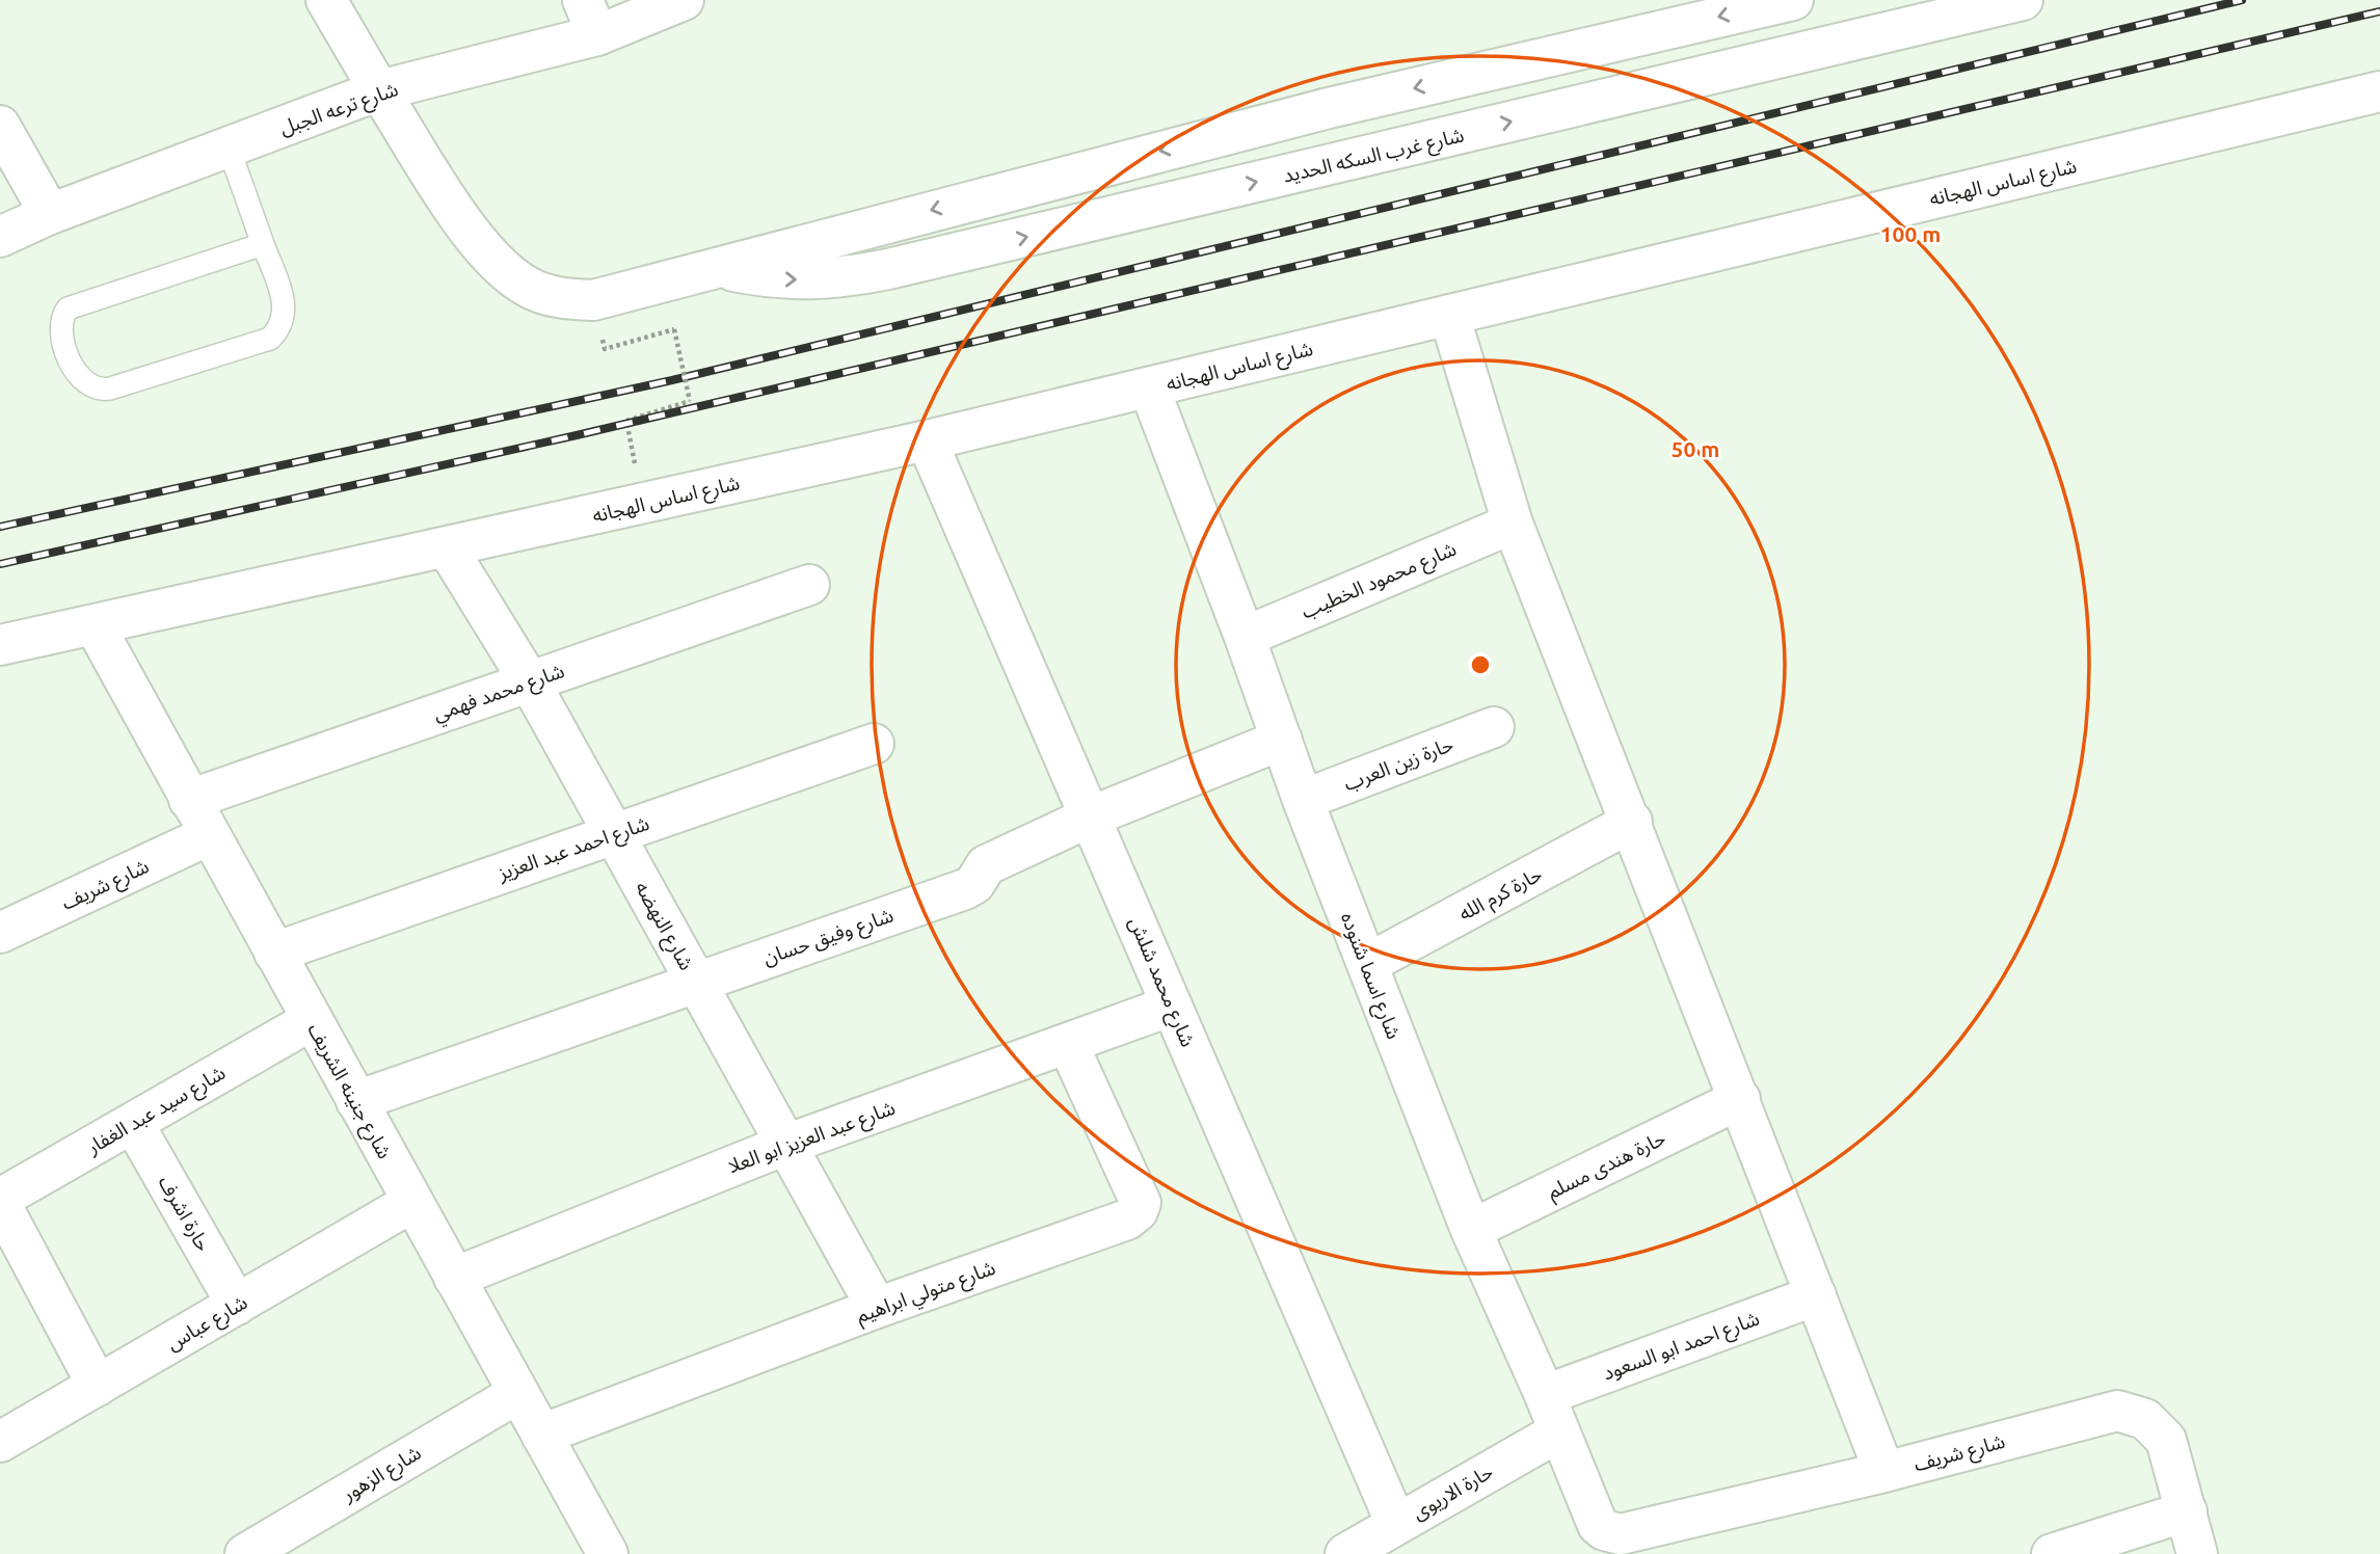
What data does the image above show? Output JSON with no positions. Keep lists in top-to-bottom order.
{
  "streets": {
    "street": [
      "شارع ترعه الجبل",
      "شارع غرب السكه الحديد",
      "شارع اساس الهجانه",
      "شارع محمود الخطيب",
      "شارع محمد فهمي",
      "حارة زين العرب",
      "شارع احمد عبد العزيز",
      "شارع شريف",
      "حارة كرم الله",
      "شارع النهضه",
      "شارع وفيق حسان",
      "شارع اسما شنوده",
      "شارع محمد شلش",
      "شارع جنينه الشريف",
      "شارع سيد عبد الغفار",
      "شارع عبد العزيز ابو العلا",
      "حارة هندى مسلم",
      "حارة اشرف",
      "شارع متولي ابراهيم",
      "شارع عباس",
      "شارع احمد ابو السعود",
      "شارع الزهور",
      "حارة الاريوى"
    ]
  },
  "crossings": [
    ["شارع ترعه الجبل", "شارع غرب السكه الحديد"],
    ["شارع اساس الهجانه", "شارع النهضه"],
    ["شارع اساس الهجانه", "شارع اسما شنوده"],
    ["شارع اساس الهجانه", "شارع محمد شلش"],
    ["شارع اساس الهجانه", "شارع جنينه الشريف"],
    ["شارع محمود الخطيب", "شارع اسما شنوده"],
    ["شارع محمد فهمي", "شارع النهضه"],
    ["شارع محمد فهمي", "شارع جنينه الشريف"],
    ["حارة زين العرب", "شارع اسما شنوده"],
    ["شارع احمد عبد العزيز", "شارع النهضه"],
    ["شارع احمد عبد العزيز", "شارع جنينه الشريف"],
    ["شارع شريف", "شارع اسما شنوده"],
    ["شارع شريف", "شارع جنينه الشريف"],
    ["حارة كرم الله", "شارع اسما شنوده"],
    ["شارع النهضه", "شارع وفيق حسان"],
    ["شارع النهضه", "شارع عبد العزيز ابو العلا"],
    ["شارع النهضه", "شارع متولي ابراهيم"],
    ["شارع وفيق حسان", "شارع اسما شنوده"],
    ["شارع وفيق حسان", "شارع محمد شلش"],
    ["شارع وفيق حسان", "شارع جنينه الشريف"],
    ["شارع اسما شنوده", "حارة هندى مسلم"],
    ["شارع اسما شنوده", "شارع احمد ابو السعود"],
    ["شارع اسما شنوده", "حارة الاريوى"],
    ["شارع محمد شلش", "شارع عبد العزيز ابو العلا"],
    ["شارع محمد شلش", "حارة الاريوى"],
    ["شارع جنينه الشريف", "شارع سيد عبد الغفار"],
    ["شارع جنينه الشريف", "شارع عبد العزيز ابو العلا"],
    ["شارع جنينه الشريف", "شارع متولي ابراهيم"],
    ["شارع جنينه الشريف", "شارع عباس"],
    ["شارع جنينه الشريف", "شارع الزهور"],
    ["شارع سيد عبد الغفار", "حارة اشرف"],
    ["شارع عبد العزيز ابو العلا", "شارع متولي ابراهيم"],
    ["حارة اشرف", "شارع عباس"]
  ],
  "rings": ["100 m", "50 m"]
}
